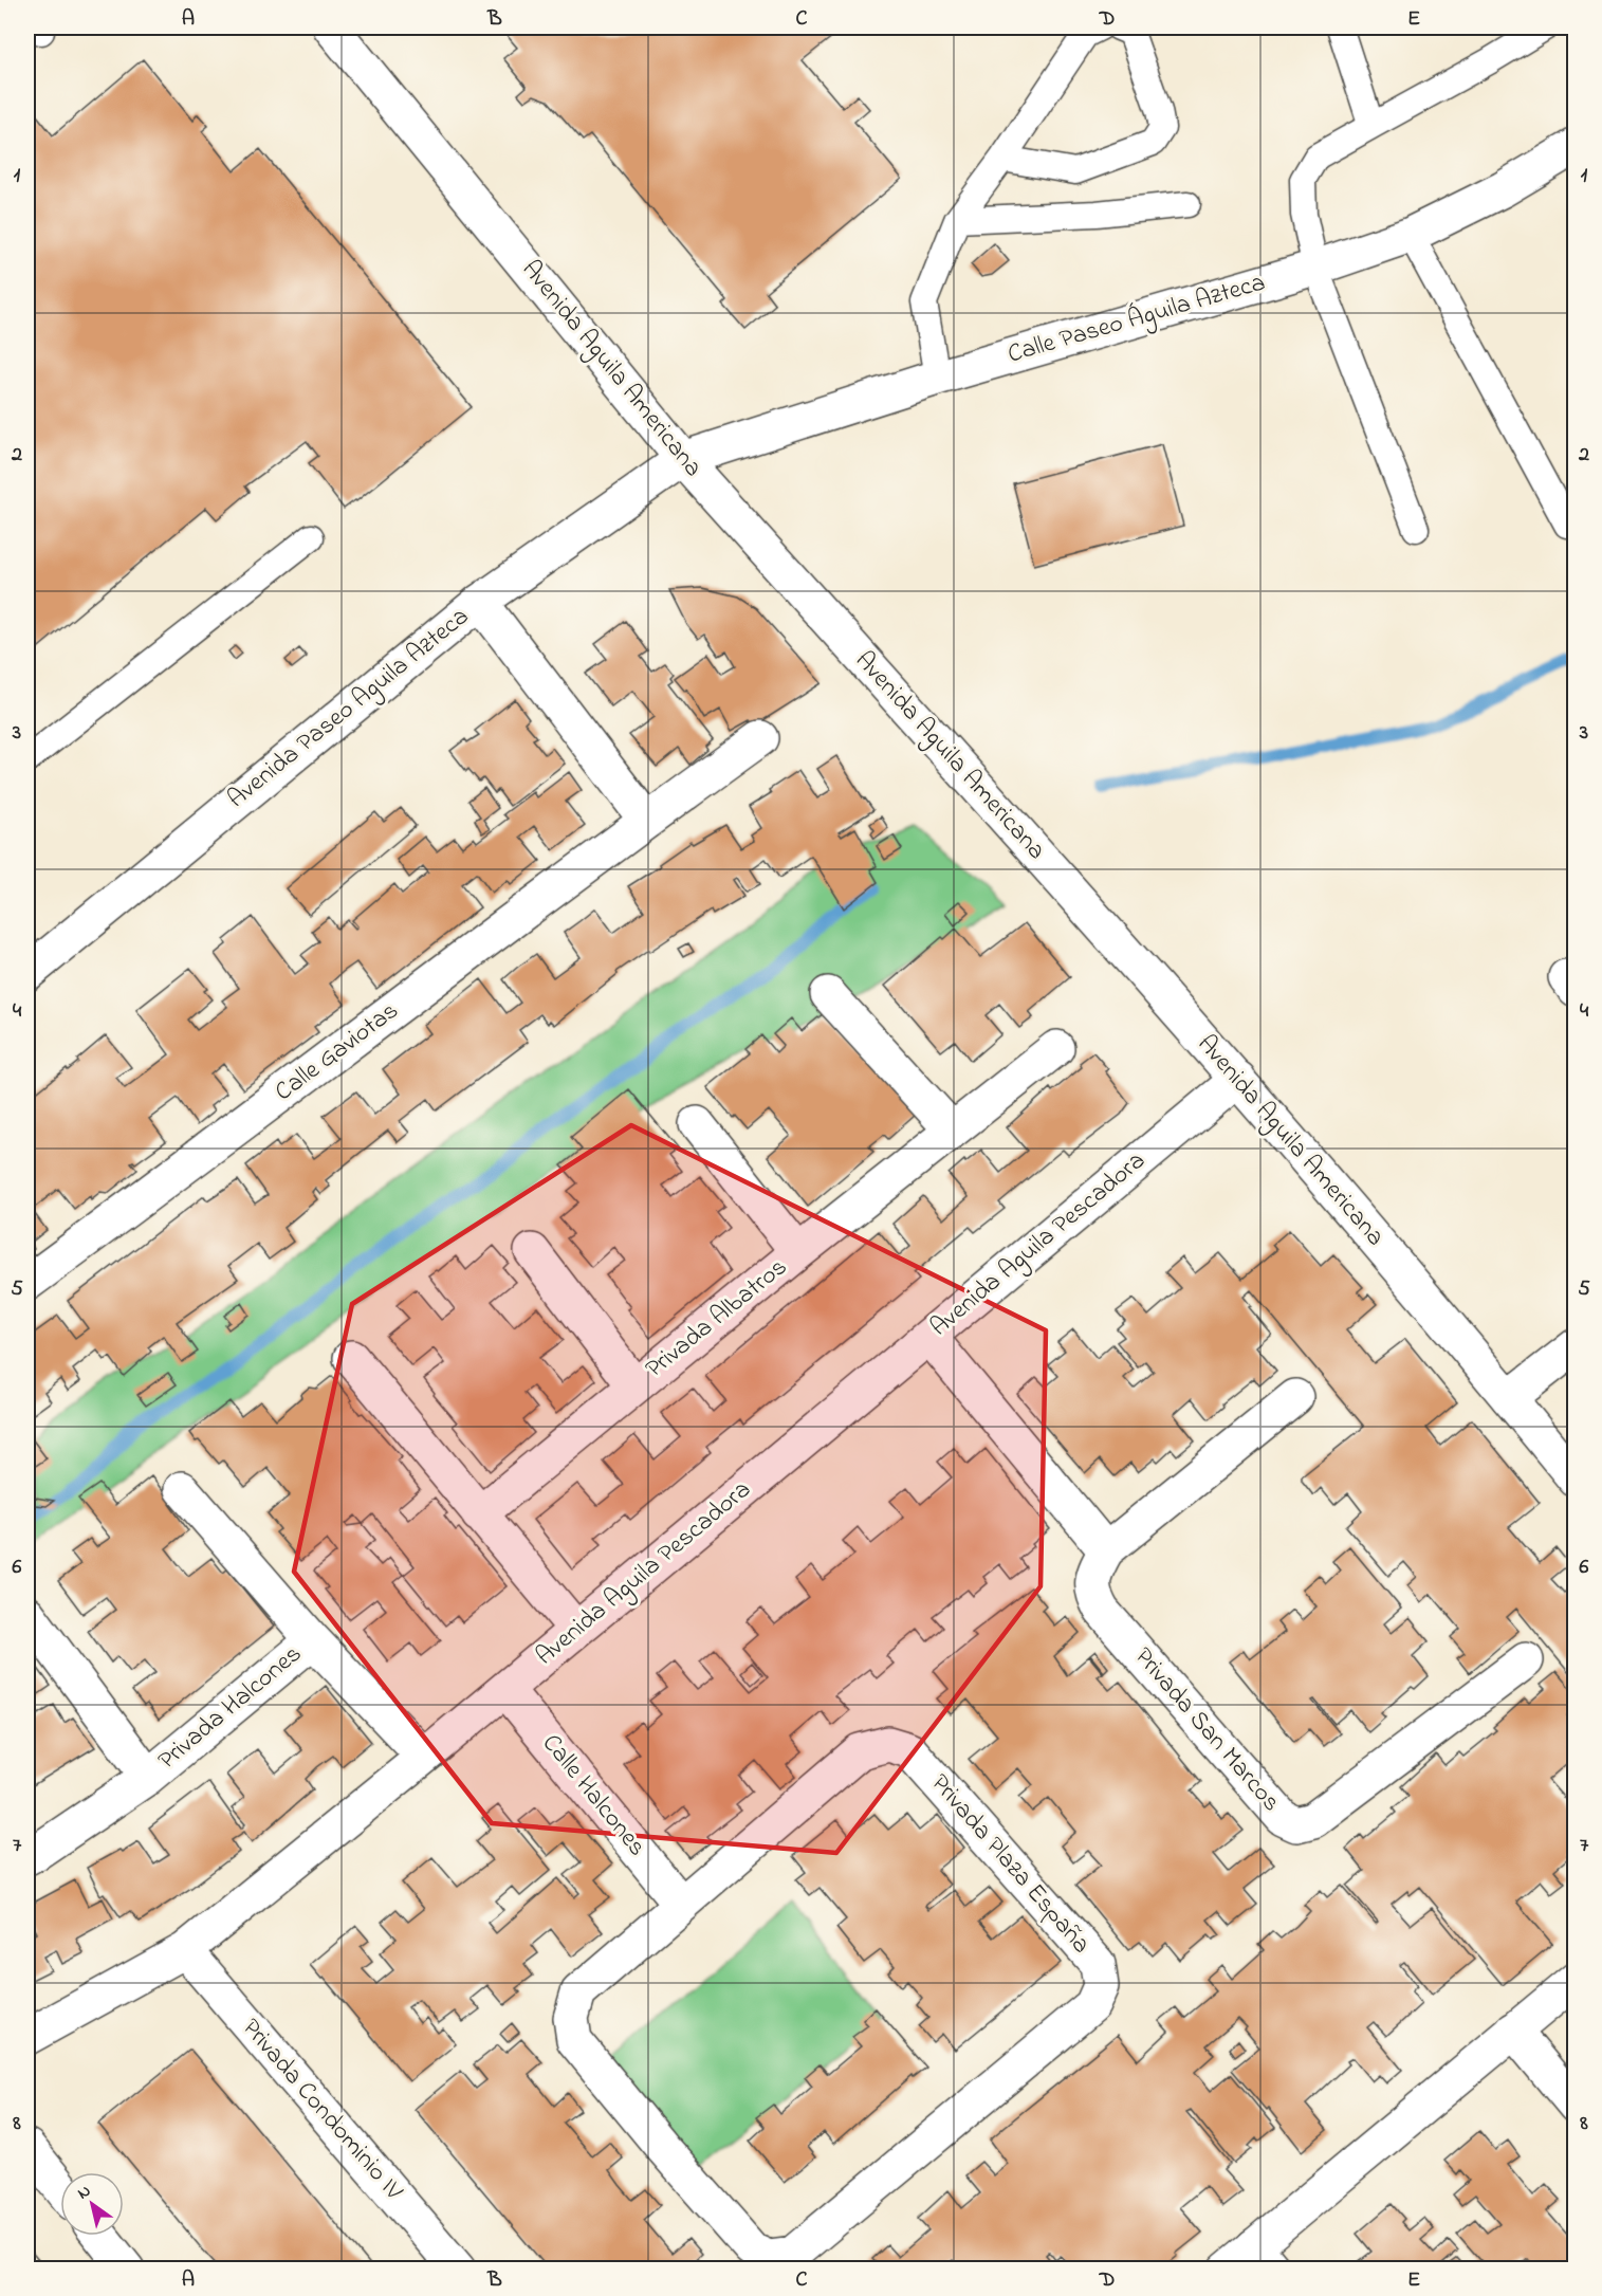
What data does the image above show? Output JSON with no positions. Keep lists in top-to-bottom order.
{
  "streets": {
    "street": [
      "Calle Paseo Águila Azteca",
      "Avenida Aguila Americana",
      "Avenida Paseo Aguila Azteca",
      "Calle Gaviotas",
      "Avenida Aguila Pescadora",
      "Privada Albatros",
      "Privada Halcones",
      "Privada San Marcos",
      "Calle Halcones",
      "Privada Plaza España",
      "Privada Condominio IV"
    ]
  },
  "crossings": [
    ["Calle Paseo Águila Azteca", "Avenida Aguila Americana"],
    ["Calle Paseo Águila Azteca", "Avenida Paseo Aguila Azteca"],
    ["Avenida Aguila Americana", "Avenida Paseo Aguila Azteca"],
    ["Avenida Aguila Americana", "Avenida Aguila Pescadora"],
    ["Avenida Aguila Pescadora", "Privada Halcones"],
    ["Avenida Aguila Pescadora", "Calle Halcones"],
    ["Avenida Aguila Pescadora", "Privada Condominio IV"],
    ["Calle Halcones", "Privada Plaza España"]
  ],
  "north": "top left",
  "grid": {
    "columns": [
      "A",
      "B",
      "C",
      "D",
      "E"
    ],
    "rows": [
      "1",
      "2",
      "3",
      "4",
      "5",
      "6",
      "7",
      "8"
    ]
  }
}
